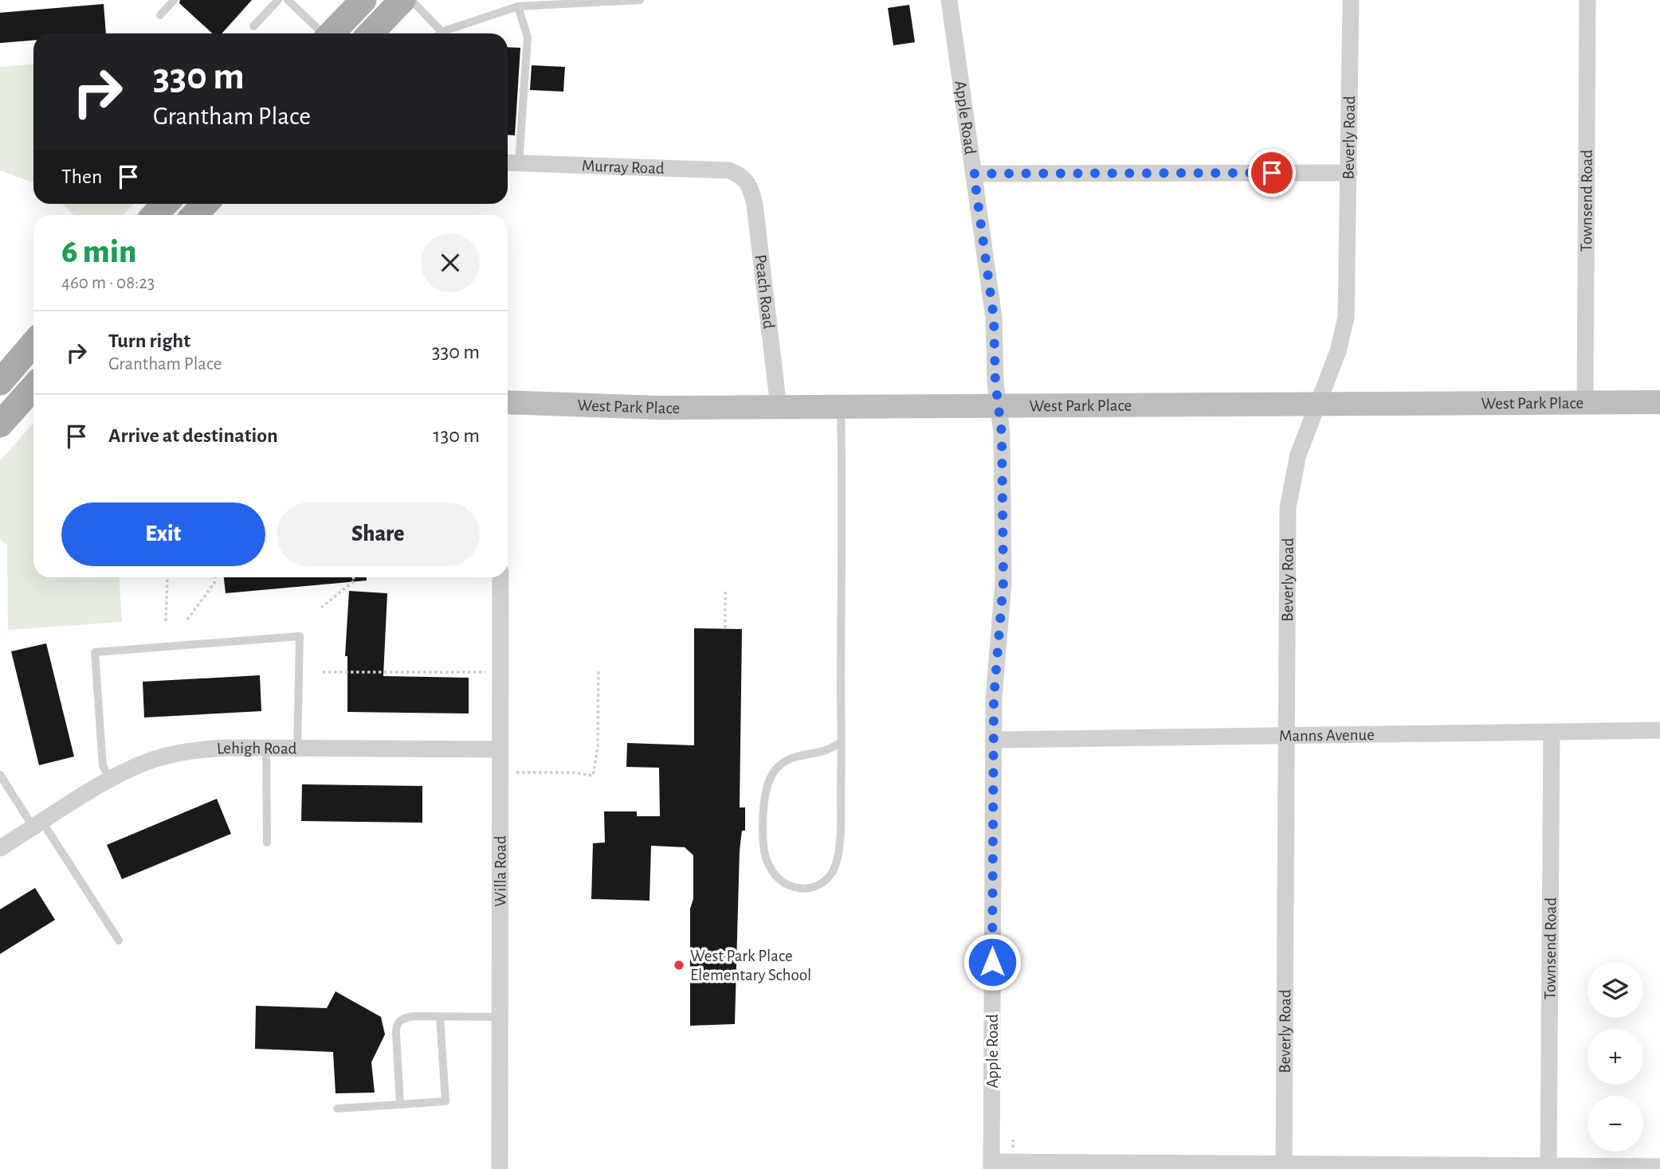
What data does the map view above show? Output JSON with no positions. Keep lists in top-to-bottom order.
{
  "streets": {
    "street": [
      "Apple Road",
      "Beverly Road",
      "Murray Road",
      "Townsend Road",
      "Peach Road",
      "West Park Place",
      "Manns Avenue",
      "Lehigh Road",
      "Willa Road"
    ]
  },
  "crossings": [
    ["Apple Road", "West Park Place"],
    ["Apple Road", "Manns Avenue"],
    ["Beverly Road", "West Park Place"],
    ["Beverly Road", "Manns Avenue"],
    ["Murray Road", "Peach Road"],
    ["Townsend Road", "West Park Place"],
    ["Townsend Road", "Manns Avenue"],
    ["Peach Road", "West Park Place"],
    ["Lehigh Road", "Willa Road"]
  ],
  "places": ["West Park Place Elementary School"],
  "page": {
    "turn": ["330 m", "Grantham Place"],
    "then": "Then",
    "heading": ["6 min", "460 m · 08:23"],
    "list": [
      {
        "name": "Turn right",
        "note": "Grantham Place",
        "value": "330 m"
      },
      {
        "name": "Arrive at destination",
        "value": "130 m"
      }
    ],
    "buttons": ["Exit", "Share"],
    "map_buttons": ["+", "−"]
  }
}
